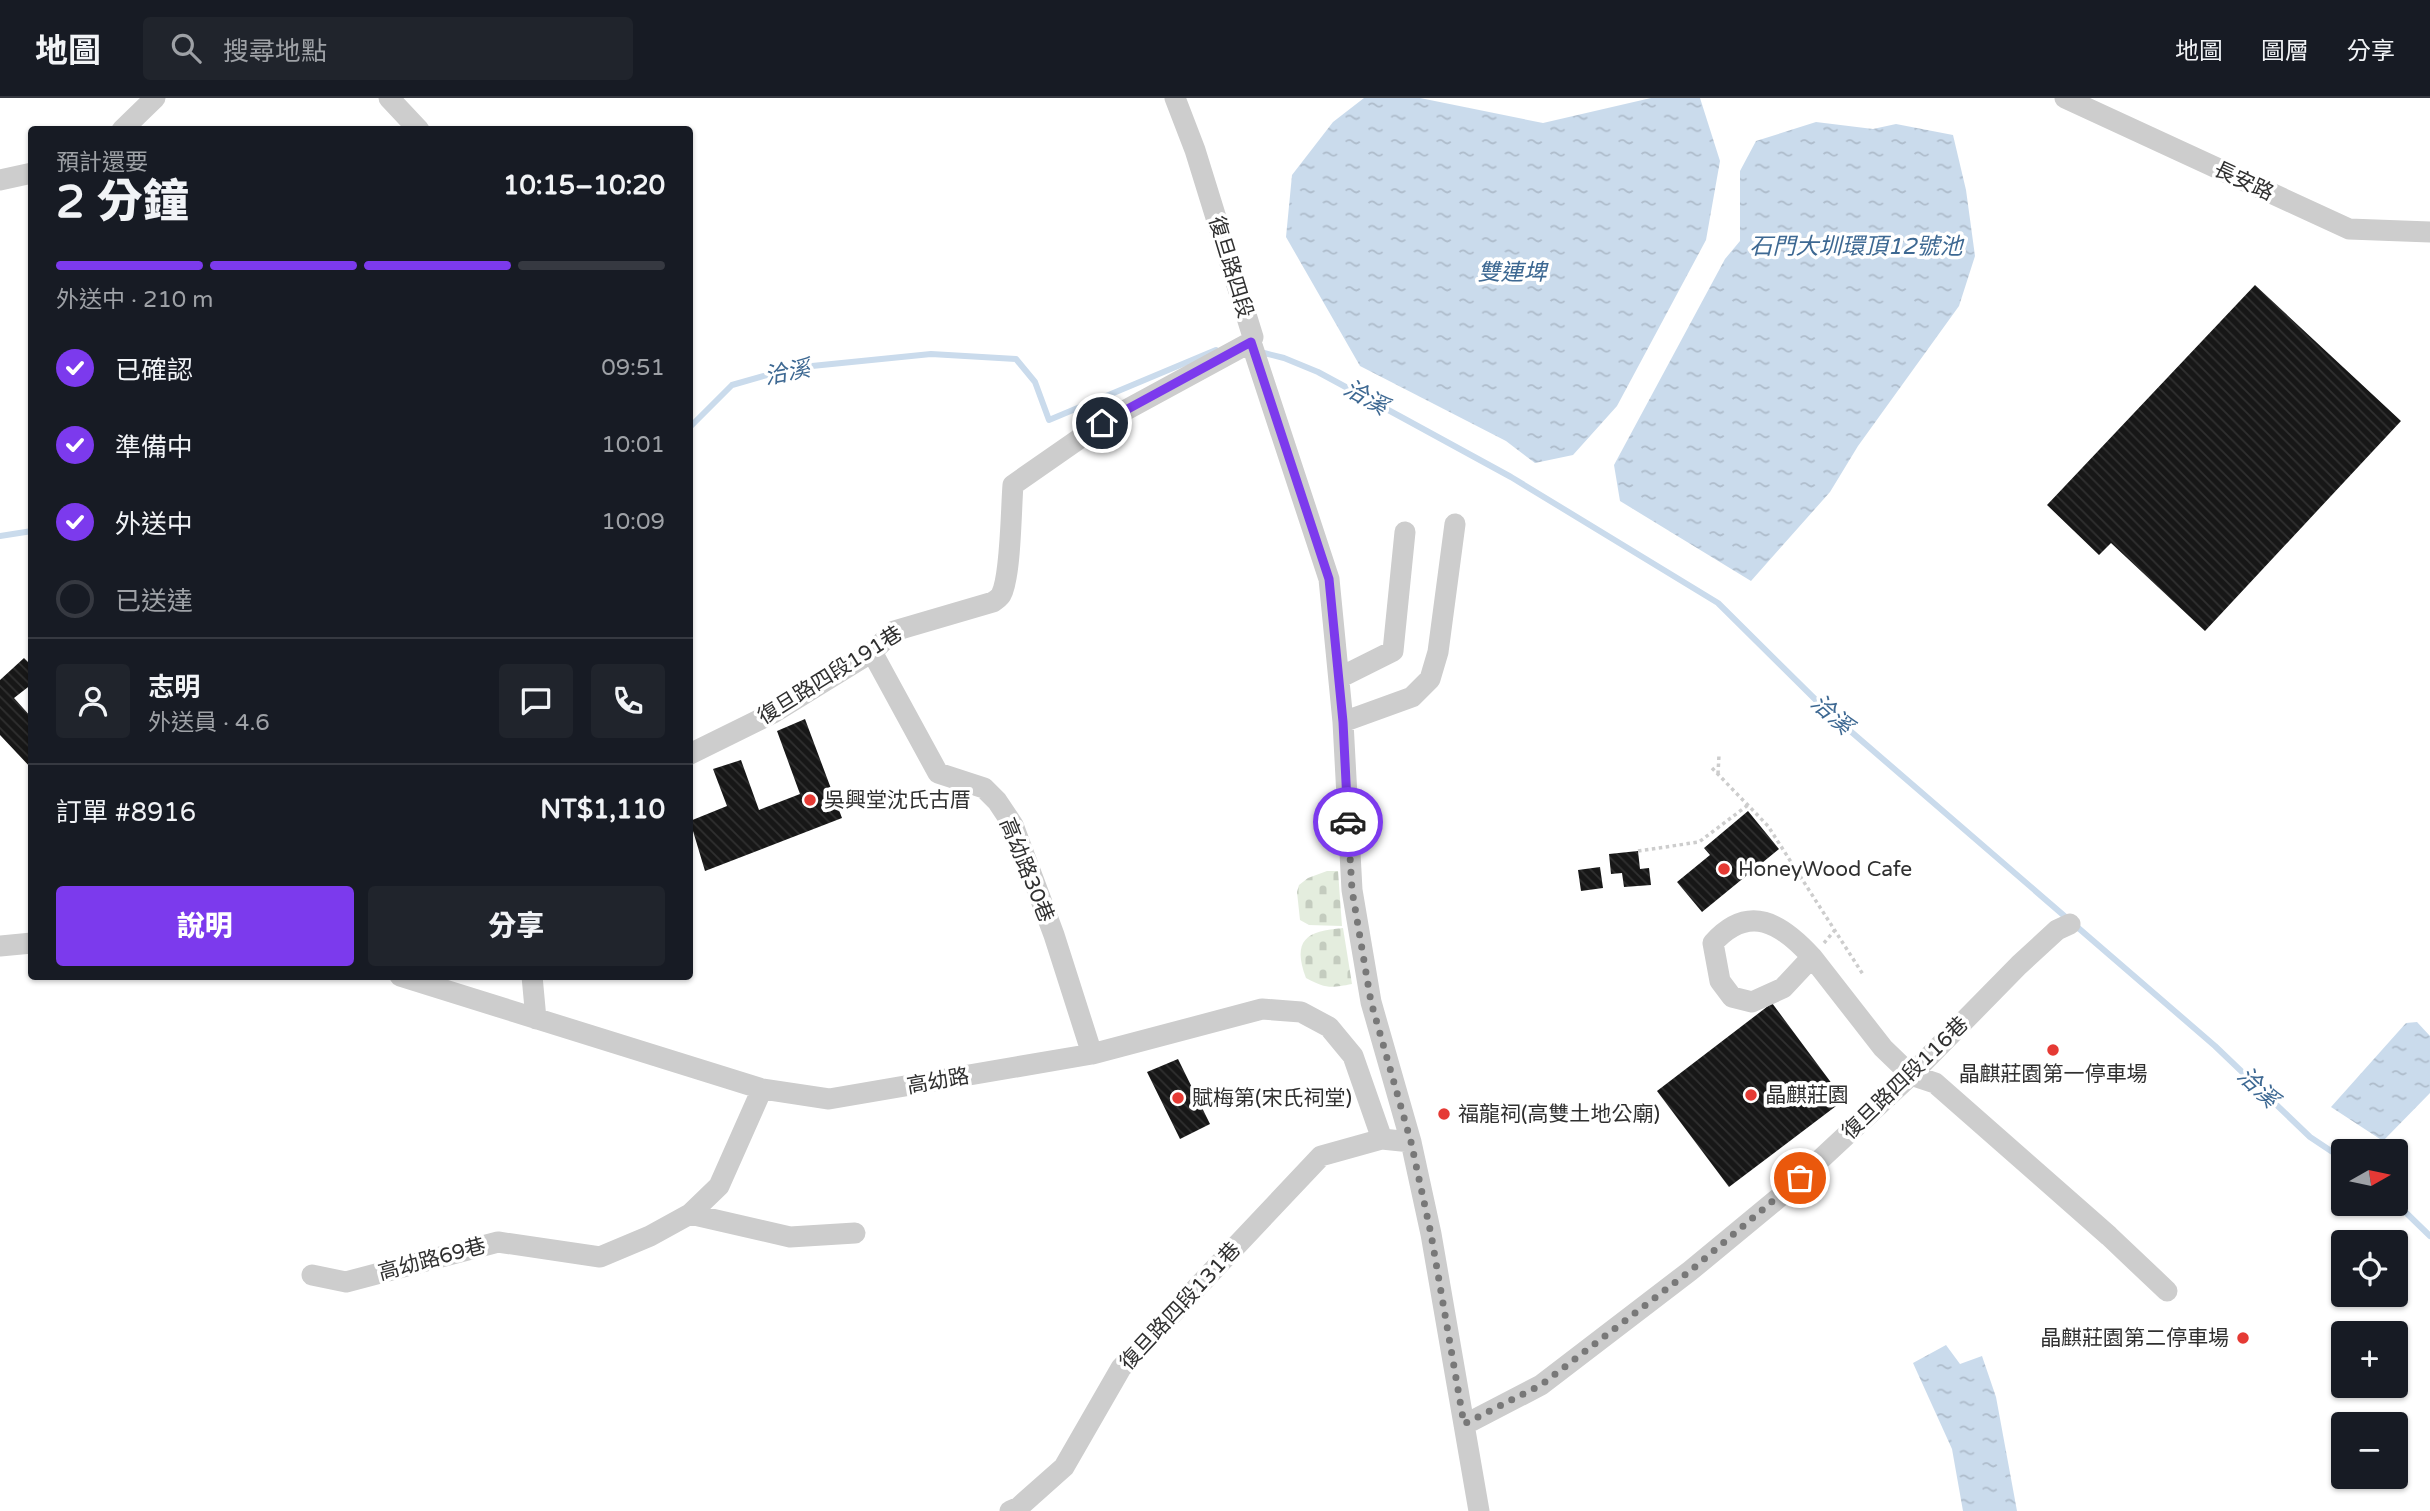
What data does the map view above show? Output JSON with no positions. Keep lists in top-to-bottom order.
{
  "streets": {
    "street": [
      "長安路",
      "復旦路四段",
      "復旦路四段191巷",
      "高幼路30巷",
      "復旦路四段116巷",
      "高幼路",
      "高幼路69巷",
      "復旦路四段131巷"
    ]
  },
  "crossings": [
    ["復旦路四段", "復旦路四段191巷"],
    ["復旦路四段", "復旦路四段116巷"],
    ["復旦路四段191巷", "高幼路30巷"],
    ["高幼路30巷", "高幼路"],
    ["高幼路", "高幼路69巷"],
    ["高幼路", "復旦路四段131巷"]
  ],
  "water": ["石門大圳環頂12號池", "雙連埤", "洽溪"],
  "places": [
    "吳興堂沈氏古厝",
    "HoneyWood Cafe",
    "晶麒莊園第一停車場",
    "晶麒莊園",
    "賦梅第(宋氏祠堂)",
    "福龍祠(高雙土地公廟)",
    "晶麒莊園第二停車場"
  ],
  "north": "right",
  "page": {
    "header": "地圖",
    "search": "搜尋地點",
    "nav": ["地圖", "圖層", "分享"],
    "heading": ["2 分鐘", "預計還要", "10:15–10:20"],
    "panel": [
      "志明",
      "外送員 · 4.6",
      "訂單 #8916",
      "NT$1,110"
    ],
    "bar": "外送中 · 210 m",
    "list": [
      ["已確認", "09:51"],
      ["準備中", "10:01"],
      ["外送中", "10:09"],
      "已送達"
    ],
    "buttons": ["說明", "分享"],
    "map_buttons": ["+", "−"]
  }
}
